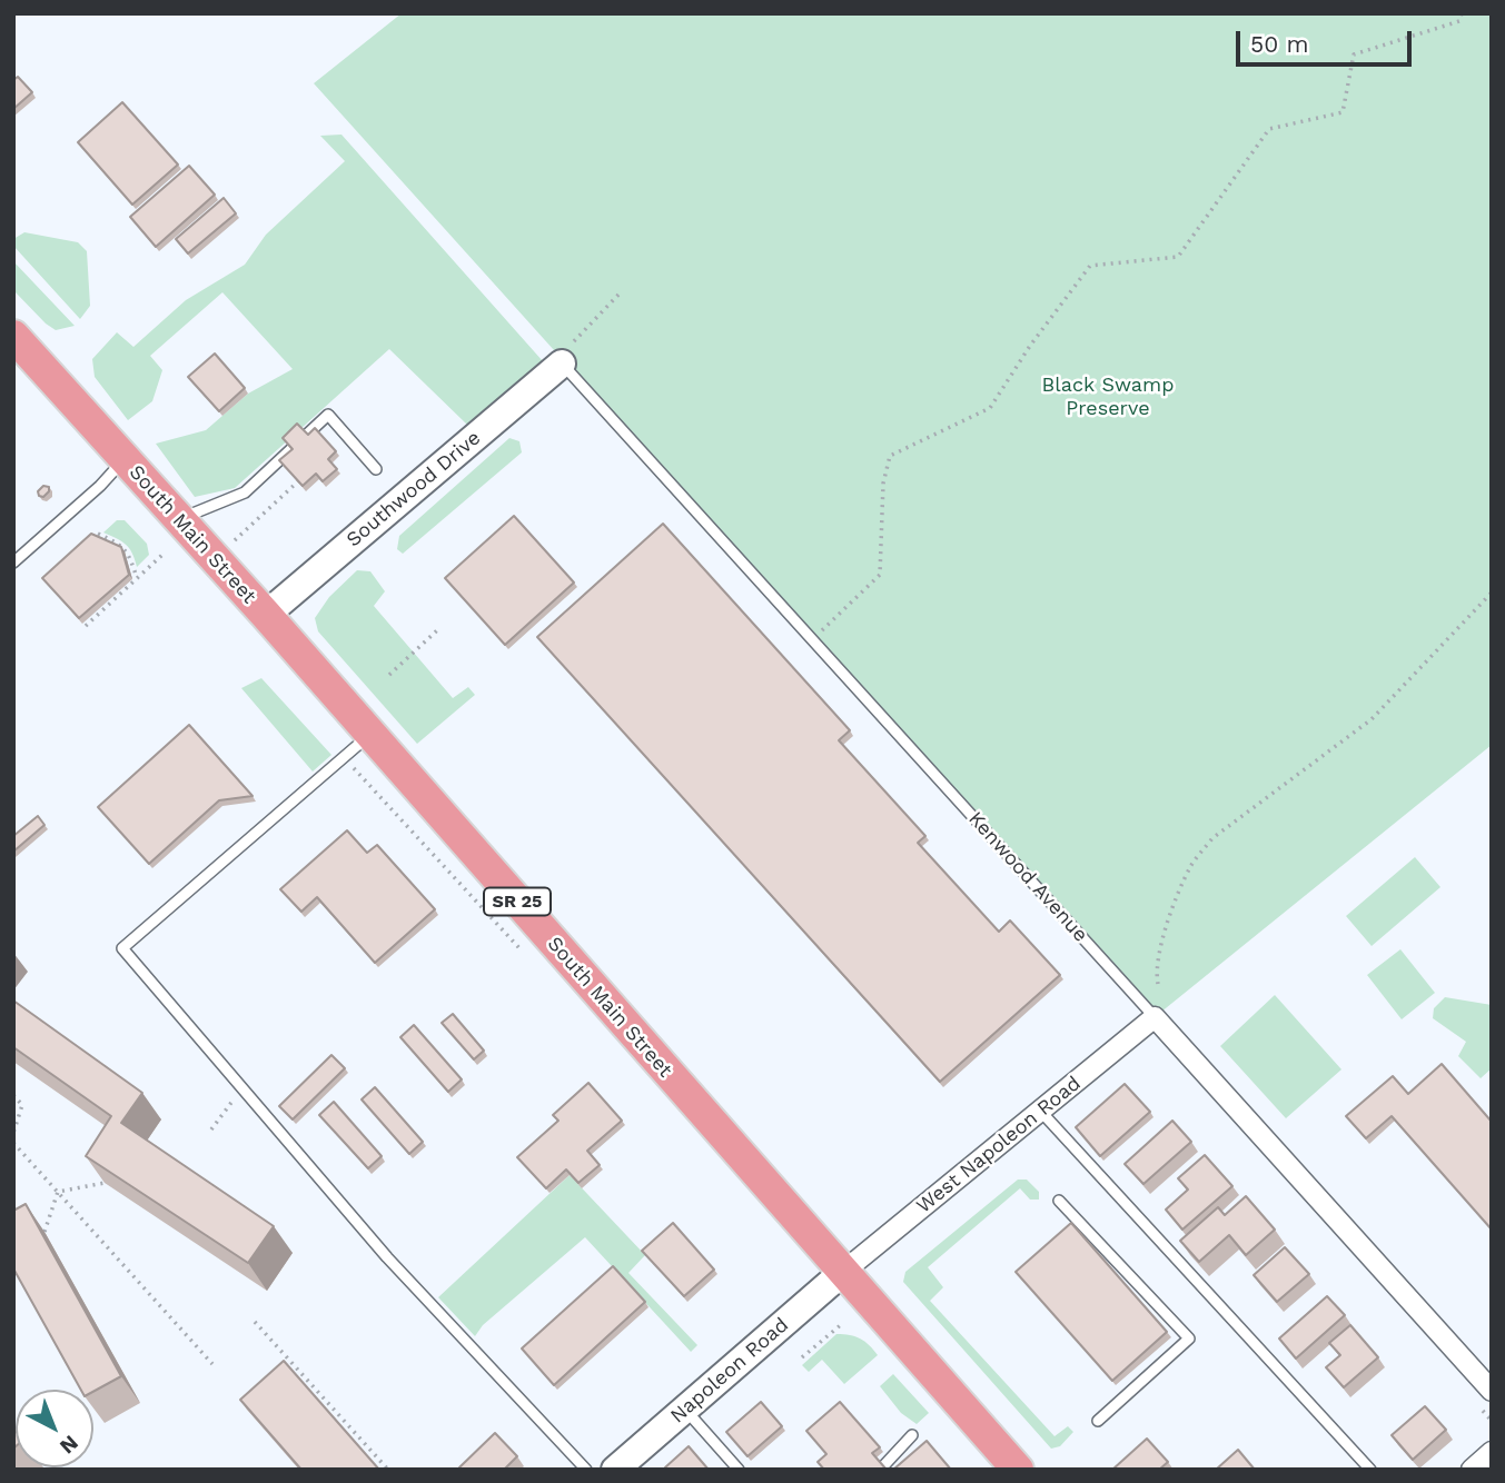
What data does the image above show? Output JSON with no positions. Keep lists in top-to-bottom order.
{
  "streets": {
    "main road": ["South Main Street", "SR 25"],
    "street": [
      "Southwood Drive",
      "Kenwood Avenue",
      "West Napoleon Road",
      "Napoleon Road"
    ]
  },
  "crossings": [
    ["Southwood Drive", "South Main Street"],
    ["Southwood Drive", "Kenwood Avenue"],
    ["South Main Street", "West Napoleon Road"],
    ["South Main Street", "Napoleon Road"],
    ["Kenwood Avenue", "West Napoleon Road"],
    ["West Napoleon Road", "Napoleon Road"]
  ],
  "parks": ["Black Swamp Preserve"],
  "scale_bar": "50 m",
  "north": "bottom right"
}
